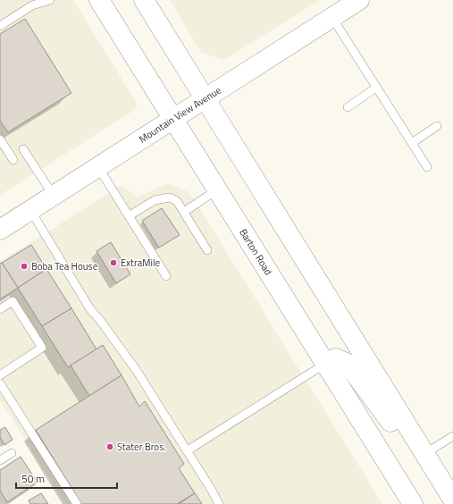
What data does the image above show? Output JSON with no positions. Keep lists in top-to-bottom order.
{
  "streets": {
    "main road": ["Mountain View Avenue", "Barton Road"]
  },
  "crossings": [
    ["Mountain View Avenue", "Barton Road"]
  ],
  "places": ["ExtraMile", "Boba Tea House", "Stater Bros."],
  "scale_bar": "50 m"
}
